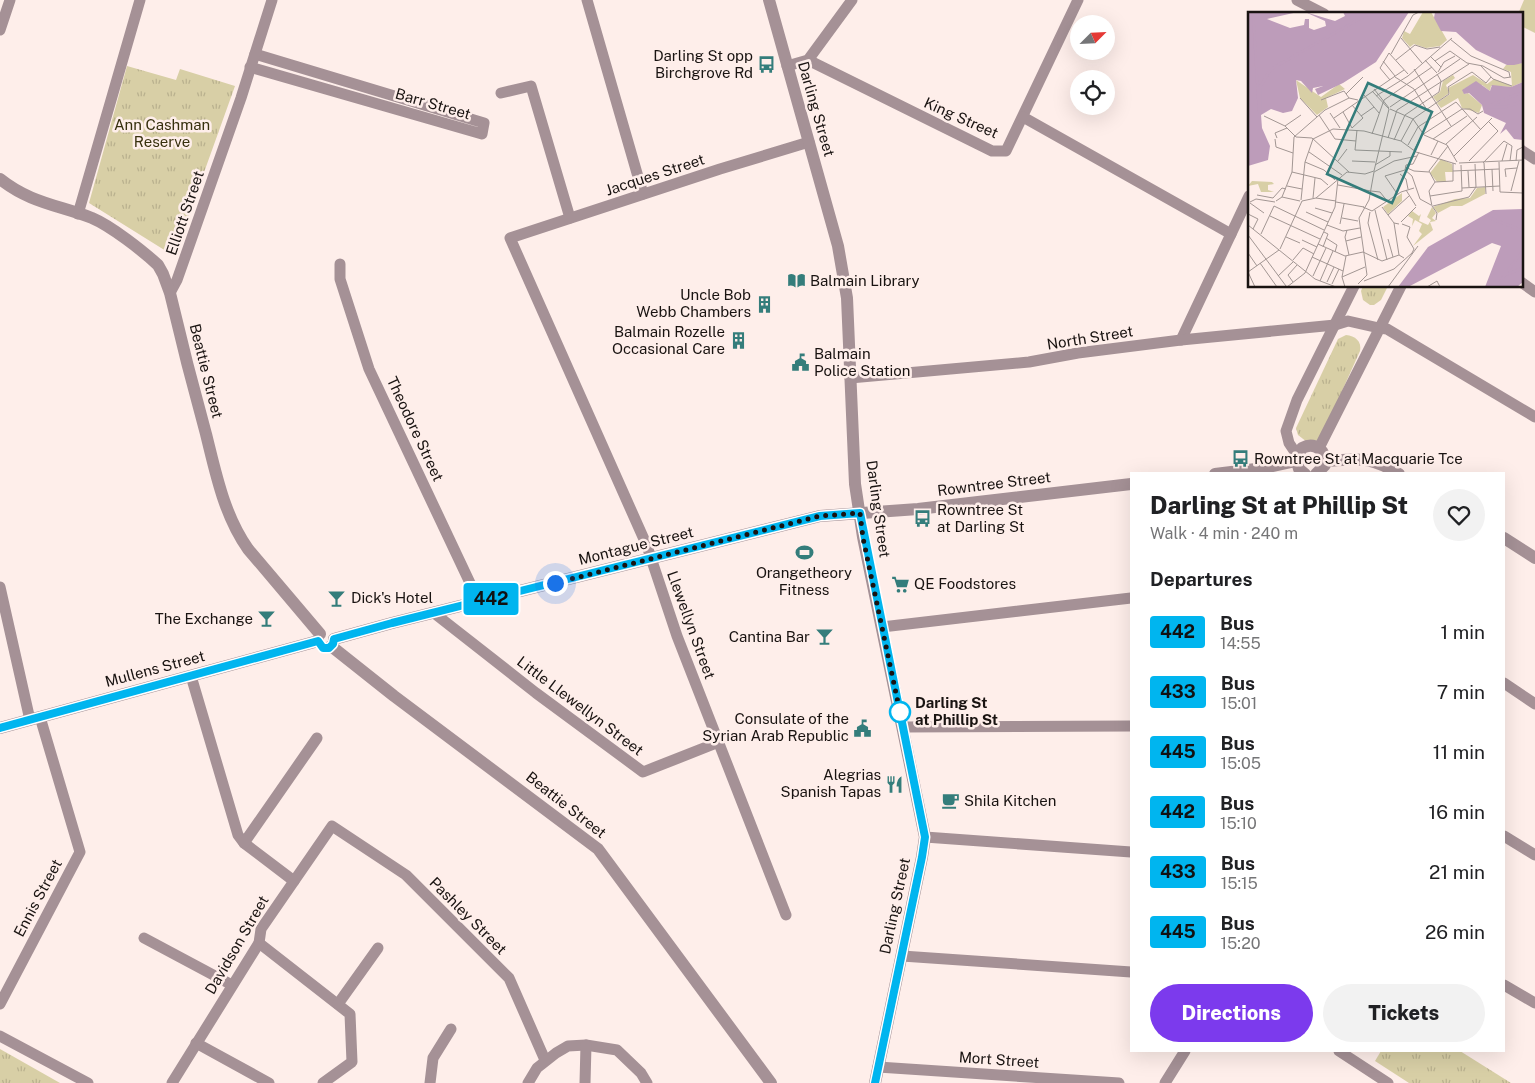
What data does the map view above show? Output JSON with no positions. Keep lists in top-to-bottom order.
{
  "streets": {
    "street": [
      "Barr Street",
      "Darling Street",
      "King Street",
      "Jacques Street",
      "Elliott Street",
      "North Street",
      "Beattie Street",
      "Theodore Street",
      "Rowntree Street",
      "Montague Street",
      "Llewellyn Street",
      "Mullens Street",
      "Little Llewellyn Street",
      "Ennis Street",
      "Pashley Street",
      "Davidson Street",
      "Mort Street"
    ]
  },
  "crossings": [
    ["Barr Street", "Elliott Street"],
    ["Darling Street", "Jacques Street"],
    ["Darling Street", "North Street"],
    ["Darling Street", "Rowntree Street"],
    ["Darling Street", "Montague Street"],
    ["Darling Street", "Mort Street"],
    ["Jacques Street", "Llewellyn Street"],
    ["Elliott Street", "Beattie Street"],
    ["Beattie Street", "Montague Street"],
    ["Beattie Street", "Mullens Street"],
    ["Theodore Street", "Montague Street"],
    ["Rowntree Street", "Montague Street"],
    ["Montague Street", "Llewellyn Street"],
    ["Montague Street", "Little Llewellyn Street"],
    ["Llewellyn Street", "Little Llewellyn Street"],
    ["Mullens Street", "Ennis Street"],
    ["Pashley Street", "Davidson Street"]
  ],
  "parks": ["Ann Cashman Reserve"],
  "places": {
    "bus stop": ["Darling St opp Birchgrove Rd", "Rowntree St at Macquarie Tce", "Rowntree St at Darling St"],
    "library": ["Balmain Library"],
    "building": ["Uncle Bob Webb Chambers", "Balmain Rozelle Occasional Care"],
    "public building": ["Balmain Police Station", "Consulate of the Syrian Arab Republic"],
    "sports": ["Orangetheory Fitness"],
    "supermarket": ["QE Foodstores"],
    "bar": ["Dick's Hotel", "The Exchange", "Cantina Bar"],
    "other": ["Darling St at Phillip St"],
    "restaurant": ["Alegrias Spanish Tapas"],
    "cafe": ["Shila Kitchen"]
  },
  "lines": ["bus line 442"],
  "north": "top right",
  "page": {
    "on_map": "442",
    "heading": [
      ["Darling St at Phillip St", "Walk · 4 min · 240 m"],
      "Departures"
    ],
    "list": [
      {
        "mark": "442",
        "name": "Bus",
        "note": "14:55",
        "value": "1 min"
      },
      {
        "mark": "433",
        "name": "Bus",
        "note": "15:01",
        "value": "7 min"
      },
      {
        "mark": "445",
        "name": "Bus",
        "note": "15:05",
        "value": "11 min"
      },
      {
        "mark": "442",
        "name": "Bus",
        "note": "15:10",
        "value": "16 min"
      },
      {
        "mark": "433",
        "name": "Bus",
        "note": "15:15",
        "value": "21 min"
      },
      {
        "mark": "445",
        "name": "Bus",
        "note": "15:20",
        "value": "26 min"
      }
    ],
    "buttons": ["Directions", "Tickets"]
  }
}
